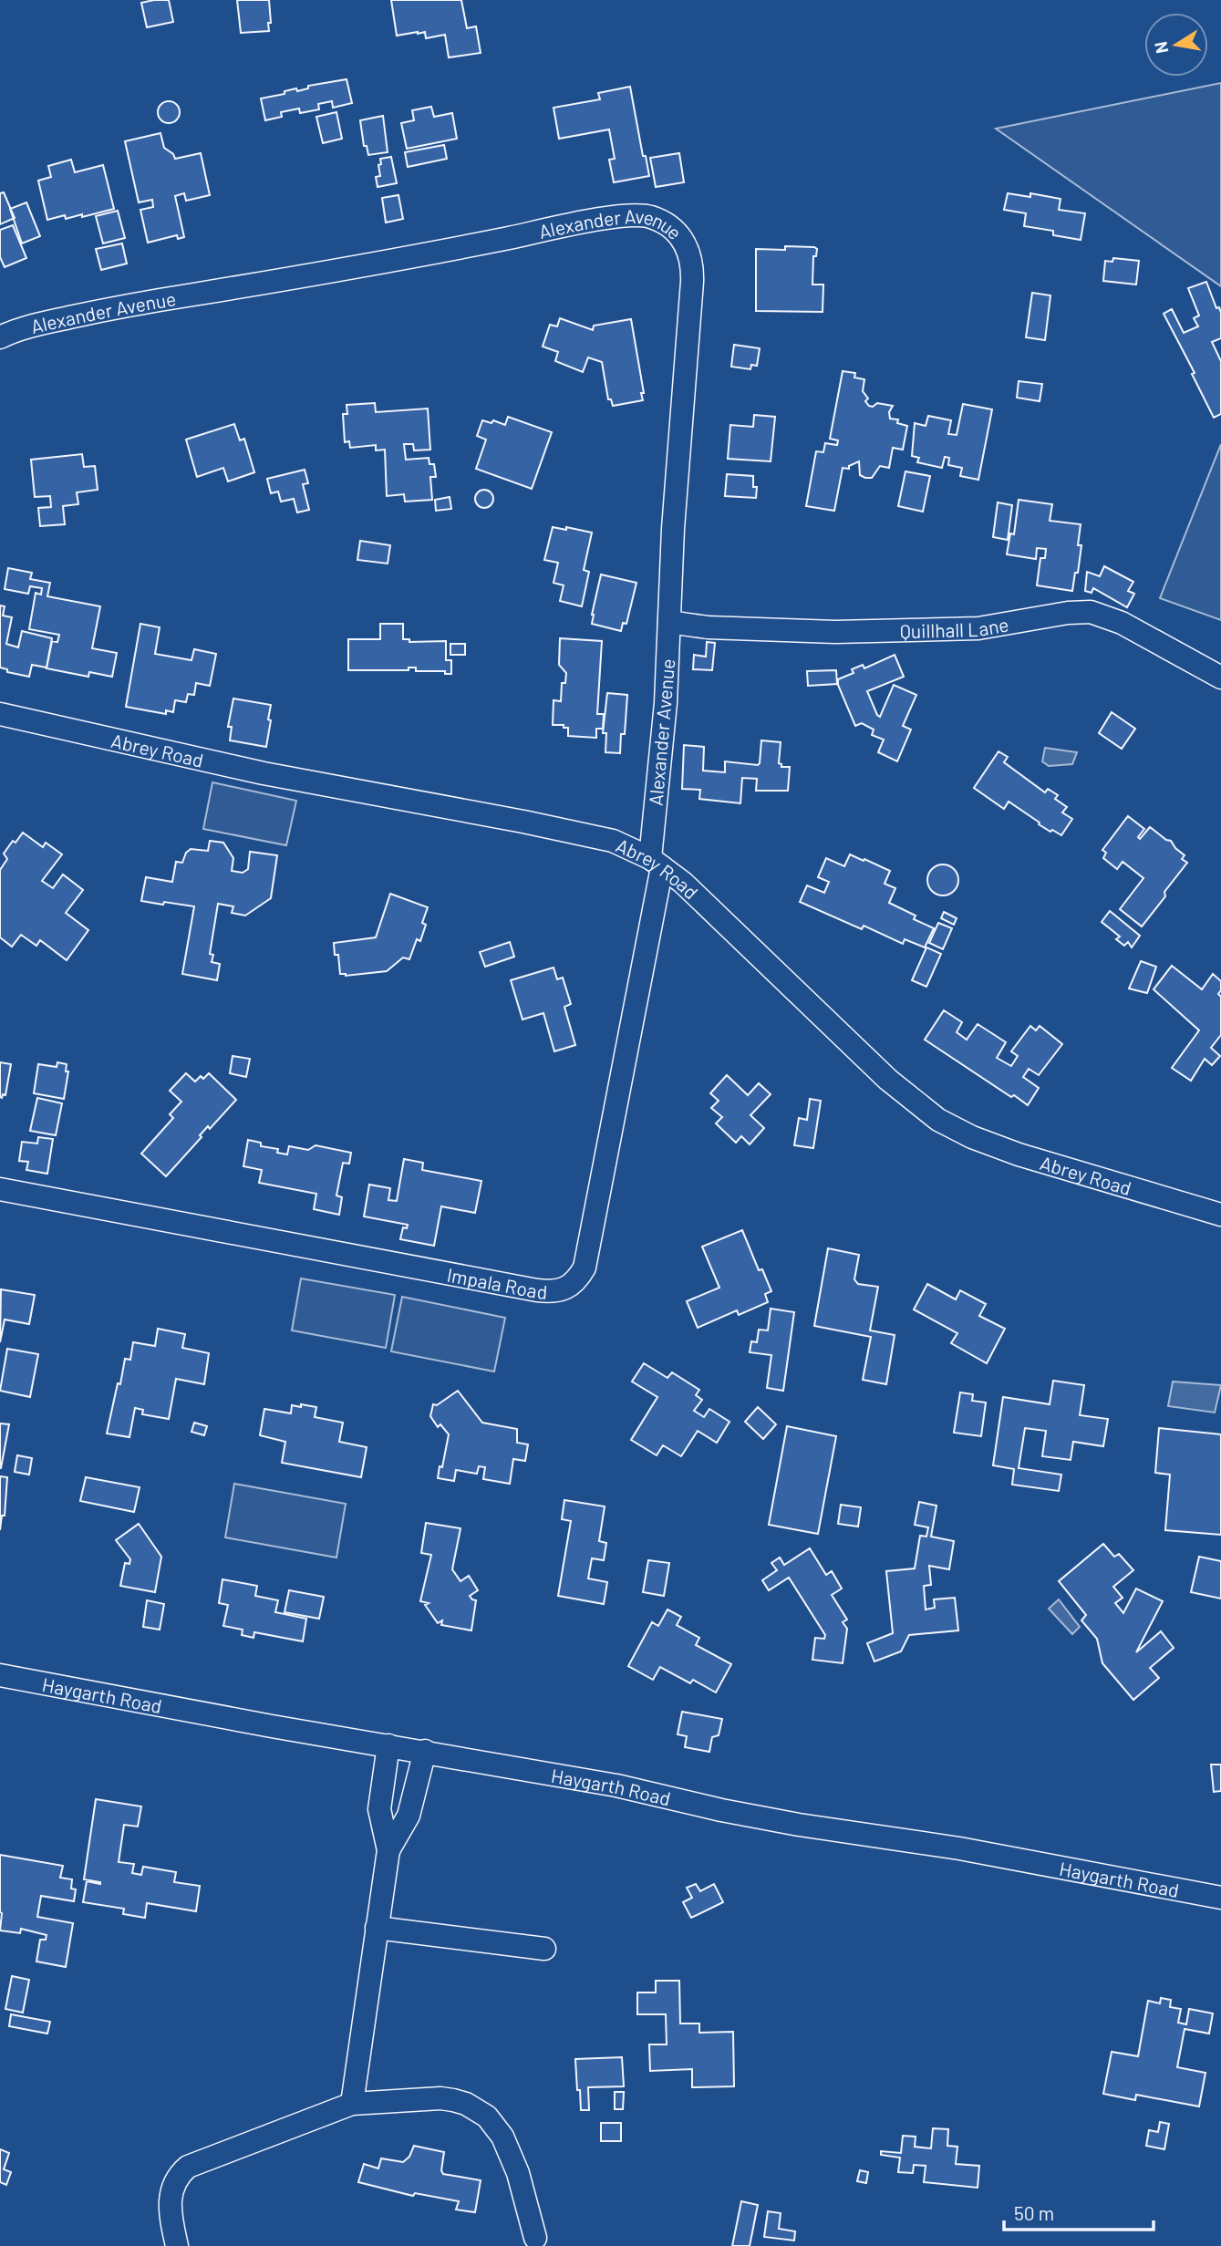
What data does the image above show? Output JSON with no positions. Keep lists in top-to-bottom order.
{
  "streets": {
    "street": [
      "Alexander Avenue",
      "Quillhall Lane",
      "Abrey Road",
      "Impala Road",
      "Haygarth Road"
    ]
  },
  "crossings": [
    ["Alexander Avenue", "Quillhall Lane"],
    ["Alexander Avenue", "Abrey Road"],
    ["Alexander Avenue", "Impala Road"],
    ["Abrey Road", "Impala Road"]
  ],
  "scale_bar": "50 m",
  "north": "left"
}
